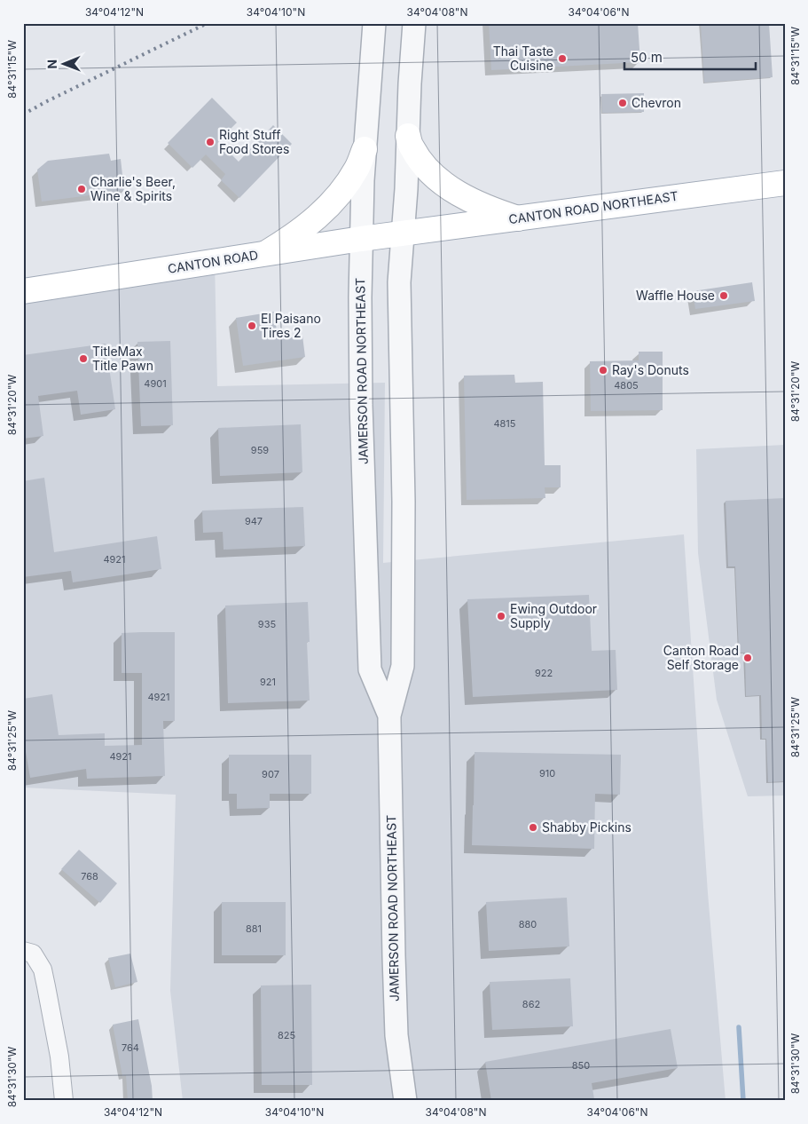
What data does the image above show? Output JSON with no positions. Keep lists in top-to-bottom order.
{
  "streets": {
    "main road": ["CANTON ROAD NORTHEAST", "CANTON ROAD"],
    "street": ["JAMERSON ROAD NORTHEAST"]
  },
  "crossings": [
    ["CANTON ROAD NORTHEAST", "CANTON ROAD"],
    ["CANTON ROAD NORTHEAST", "JAMERSON ROAD NORTHEAST"],
    ["CANTON ROAD", "JAMERSON ROAD NORTHEAST"]
  ],
  "places": [
    "Thai Taste Cuisine",
    "Chevron",
    "Right Stuff Food Stores",
    "Charlie's Beer, Wine & Spirits",
    "Waffle House",
    "El Paisano Tires 2",
    "TitleMax Title Pawn",
    "Ray's Donuts",
    "Ewing Outdoor Supply",
    "Canton Road Self Storage",
    "Shabby Pickins"
  ],
  "house_numbers": [
    "4901",
    "4805",
    "4815",
    "959",
    "947",
    "4921",
    "935",
    "922",
    "921",
    "4921",
    "4921",
    "910",
    "907",
    "768",
    "880",
    "881",
    "862",
    "825",
    "764",
    "850"
  ],
  "scale_bar": "50 m",
  "north": "left",
  "coordinates": [
    "34°04'12\"N",
    "34°04'10\"N",
    "34°04'08\"N",
    "34°04'06\"N",
    "84°31'15\"W",
    "84°31'20\"W",
    "84°31'25\"W",
    "84°31'30\"W"
  ]
}
